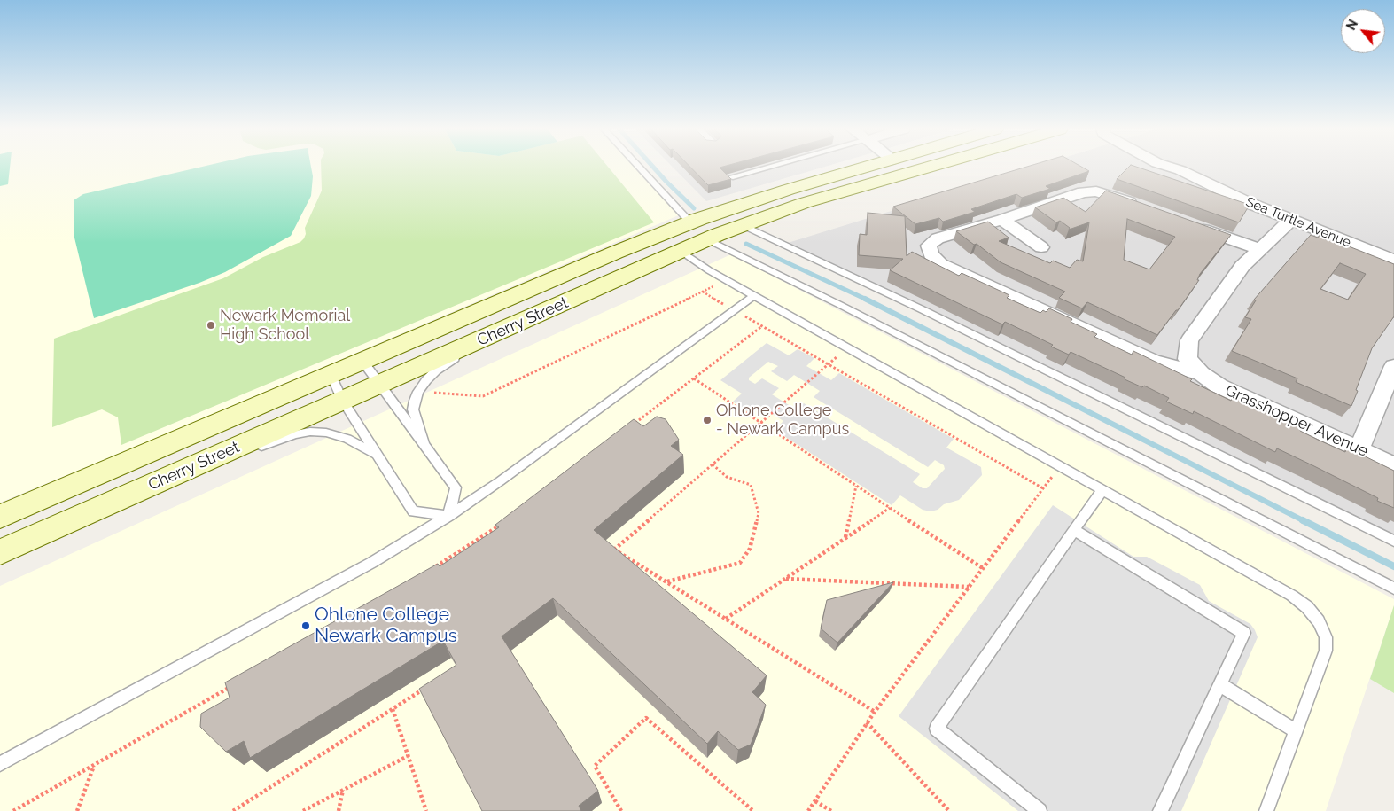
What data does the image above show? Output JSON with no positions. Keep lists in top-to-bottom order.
{
  "streets": {
    "main road": ["Cherry Street"],
    "street": ["Sea Turtle Avenue", "Grasshopper Avenue"]
  },
  "places": ["Newark Memorial High School", "Ohlone College - Newark Campus", "Ohlone College Newark Campus"],
  "north": "top left"
}
